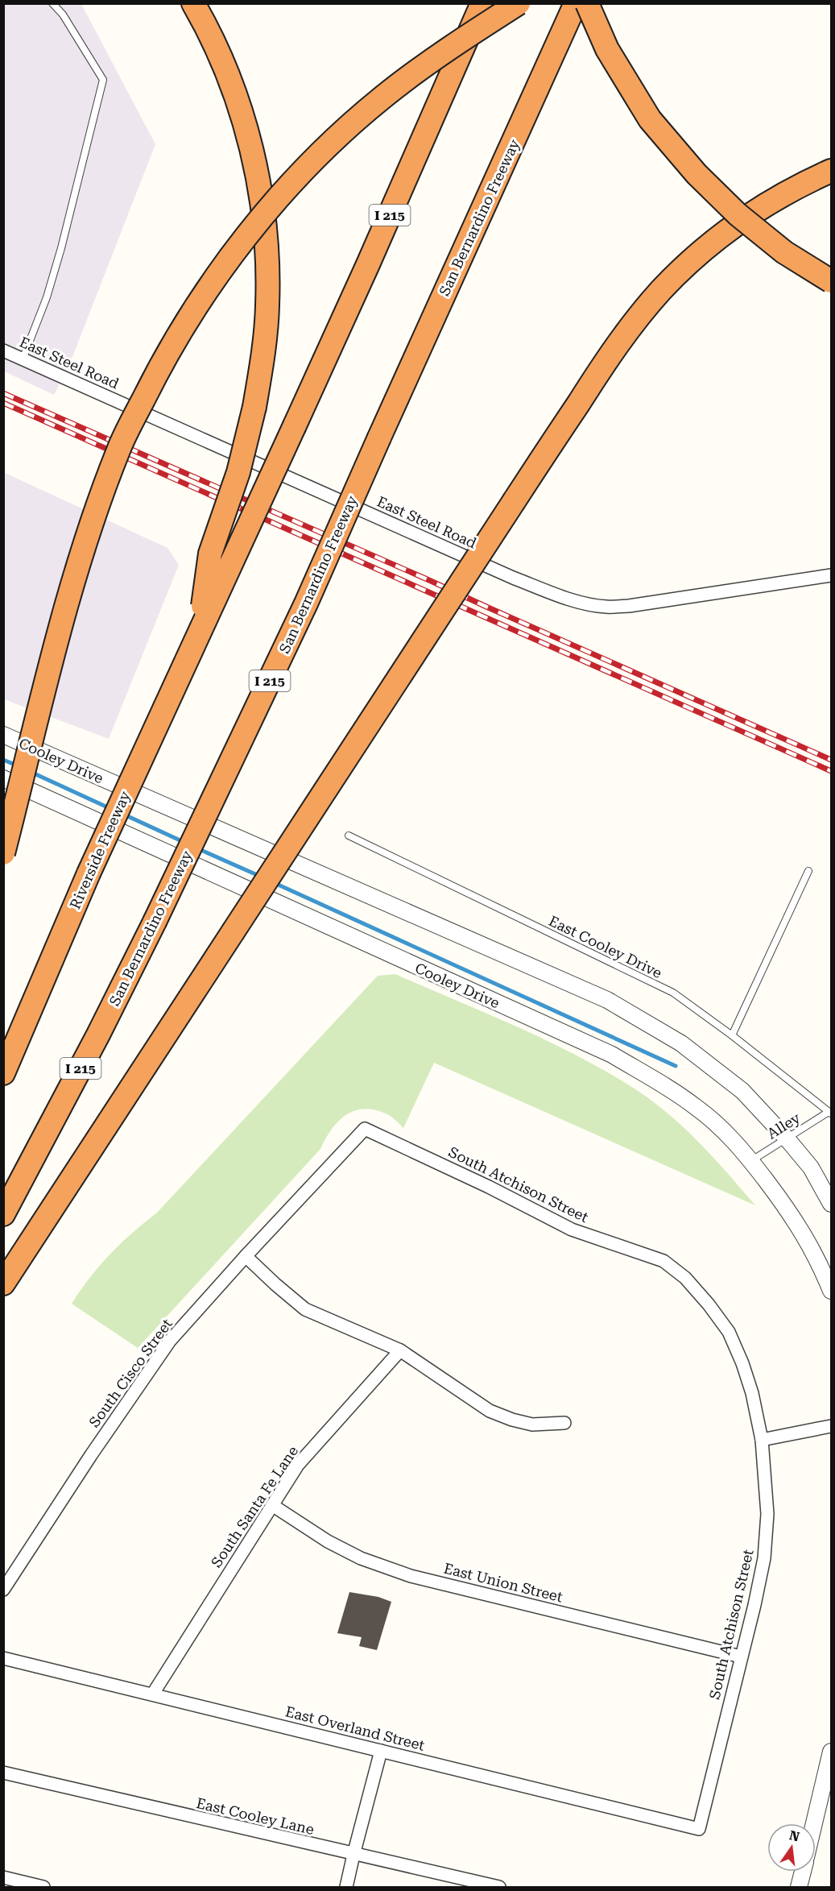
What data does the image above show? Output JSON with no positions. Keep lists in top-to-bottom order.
{
  "streets": {
    "highway": ["I 215", "San Bernardino Freeway", "Riverside Freeway"],
    "street": [
      "East Steel Road",
      "Cooley Drive",
      "South Atchison Street",
      "South Cisco Street",
      "South Santa Fe Lane",
      "East Union Street",
      "East Overland Street",
      "East Cooley Lane"
    ],
    "lane": ["East Cooley Drive", "Alley"]
  },
  "crossings": [
    ["I 215", "Riverside Freeway"],
    ["Cooley Drive", "Alley"],
    ["East Cooley Drive", "Alley"],
    ["South Atchison Street", "South Cisco Street"],
    ["South Atchison Street", "East Union Street"],
    ["South Atchison Street", "East Overland Street"],
    ["South Santa Fe Lane", "East Union Street"],
    ["South Santa Fe Lane", "East Overland Street"]
  ],
  "north": "top"
}
